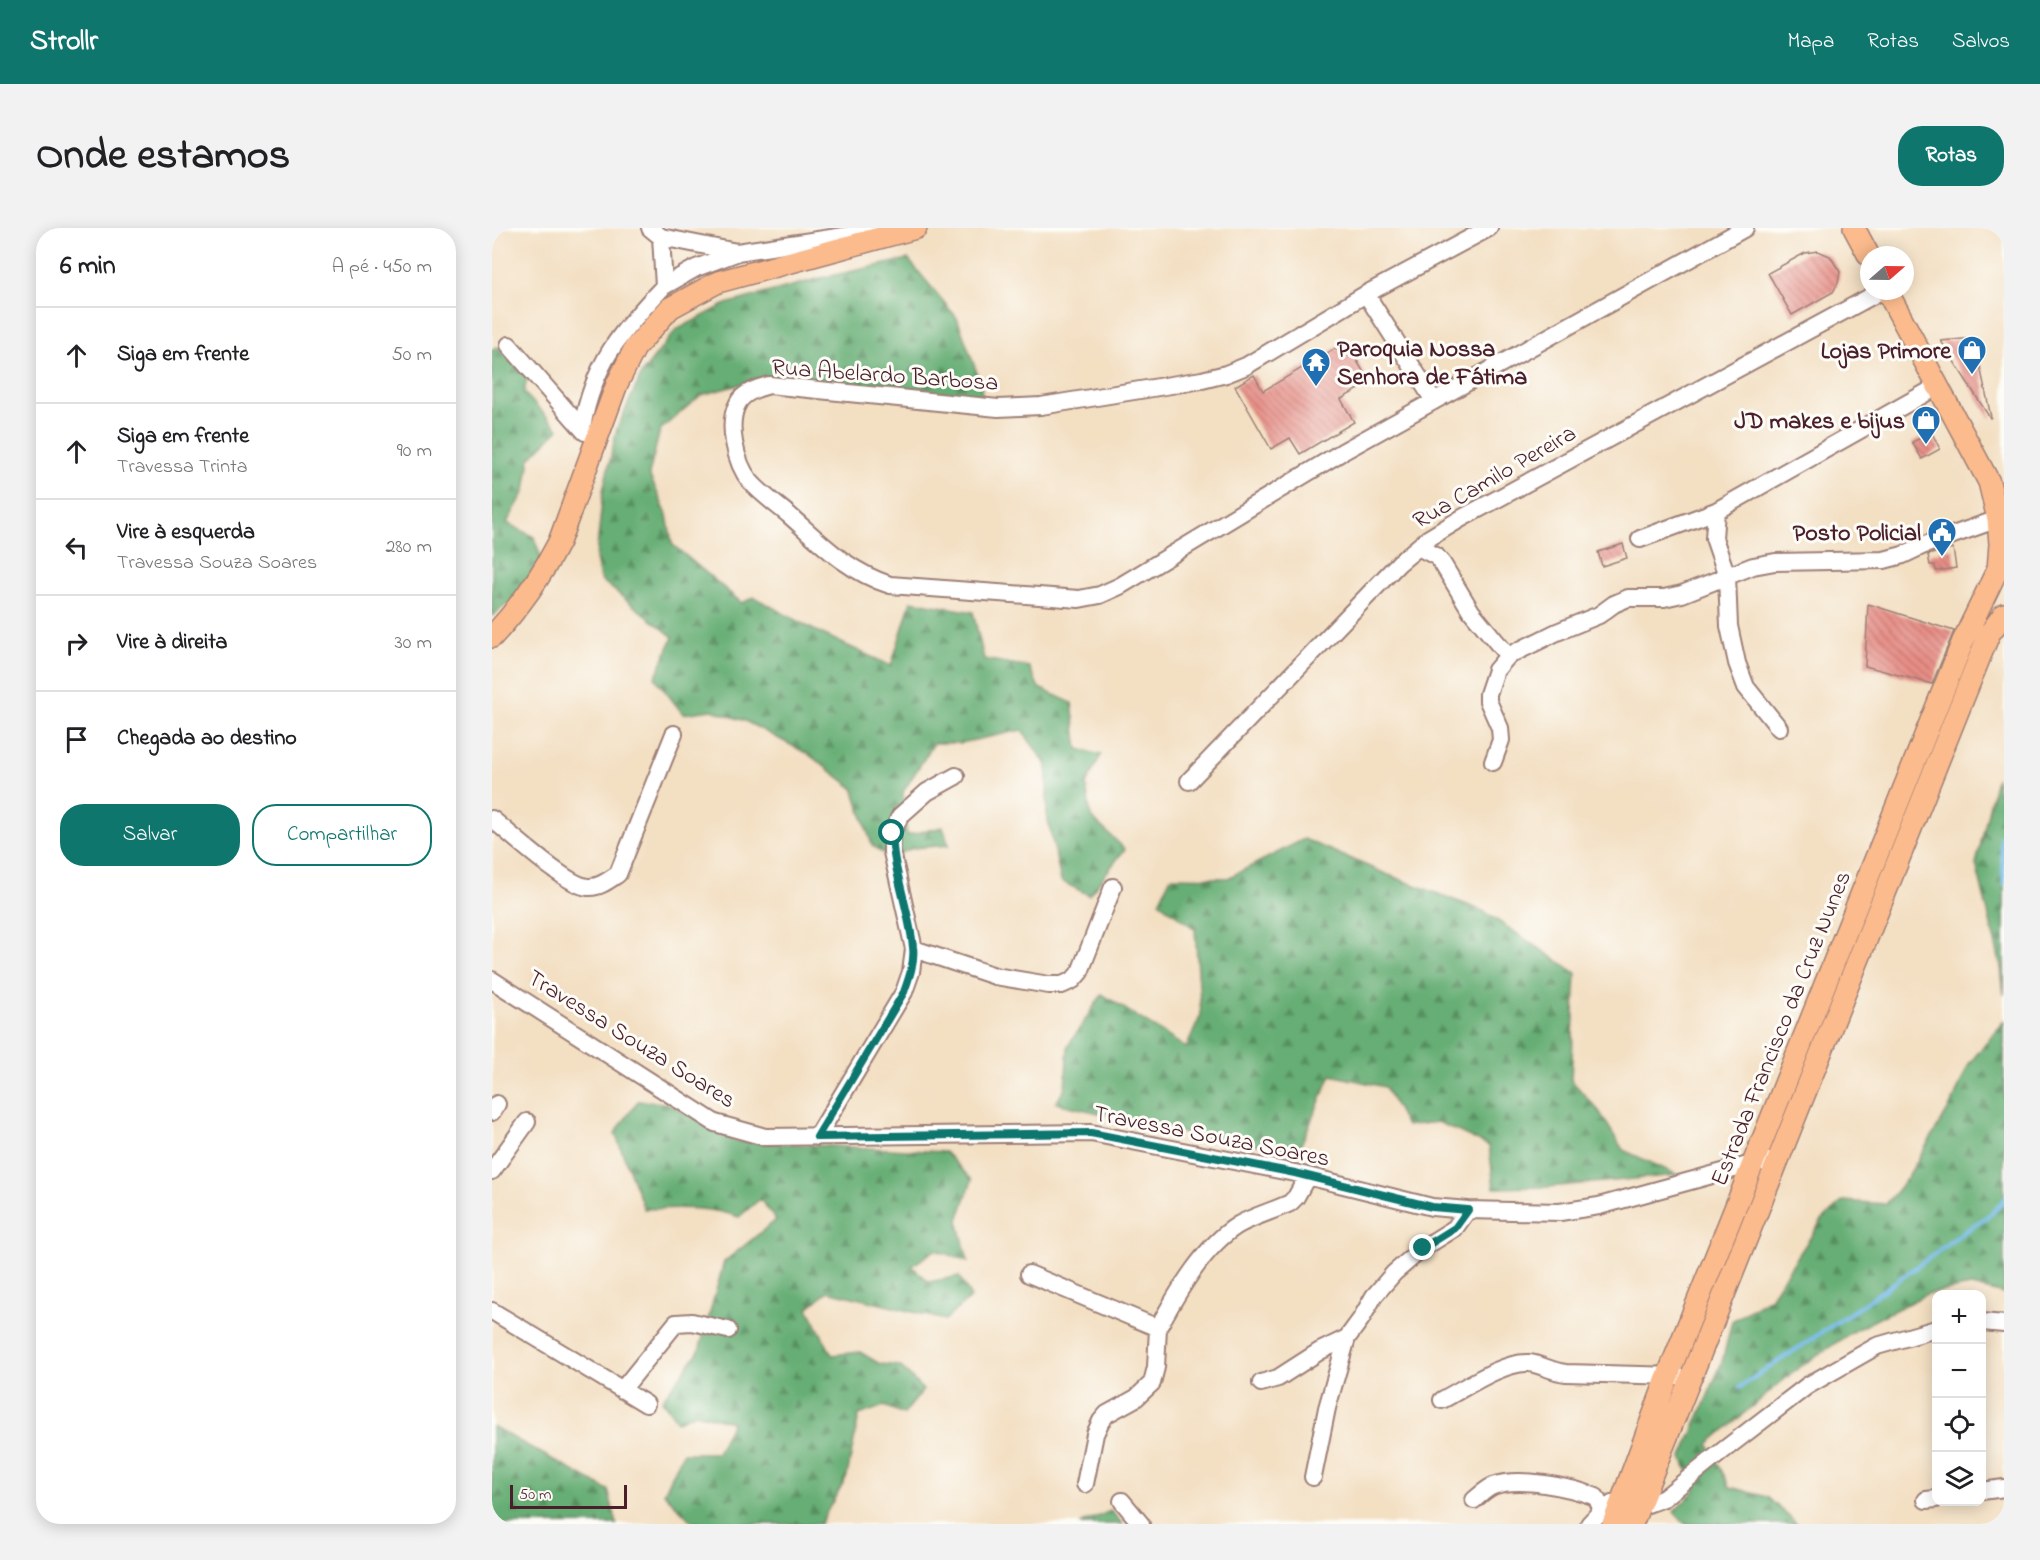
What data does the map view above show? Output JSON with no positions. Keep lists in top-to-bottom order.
{
  "streets": {
    "main road": ["Estrada Francisco da Cruz Nunes"],
    "street": ["Rua Abelardo Barbosa", "Rua Camilo Pereira", "Travessa Souza Soares"]
  },
  "crossings": [
    ["Estrada Francisco da Cruz Nunes", "Travessa Souza Soares"]
  ],
  "places": {
    "shop": ["Lojas Primore", "JD makes e bijus"],
    "temple": ["Paroquia Nossa Senhora de Fátima"],
    "public building": ["Posto Policial"]
  },
  "scale_bar": "50 m",
  "north": "right",
  "page": {
    "header": "Strollr",
    "nav": ["Mapa", "Rotas", "Salvos"],
    "title": "Onde estamos",
    "buttons": [
      "Rotas",
      ["Salvar", "Compartilhar"]
    ],
    "heading": ["6 min", "A pé · 450 m"],
    "list": [
      ["Siga em frente", "50 m"],
      ["Siga em frente", "Travessa Trinta", "90 m"],
      ["Vire à esquerda", "Travessa Souza Soares", "280 m"],
      ["Vire à direita", "30 m"],
      "Chegada ao destino"
    ],
    "map_buttons": ["+", "−"],
    "scale": "50 m"
  }
}
